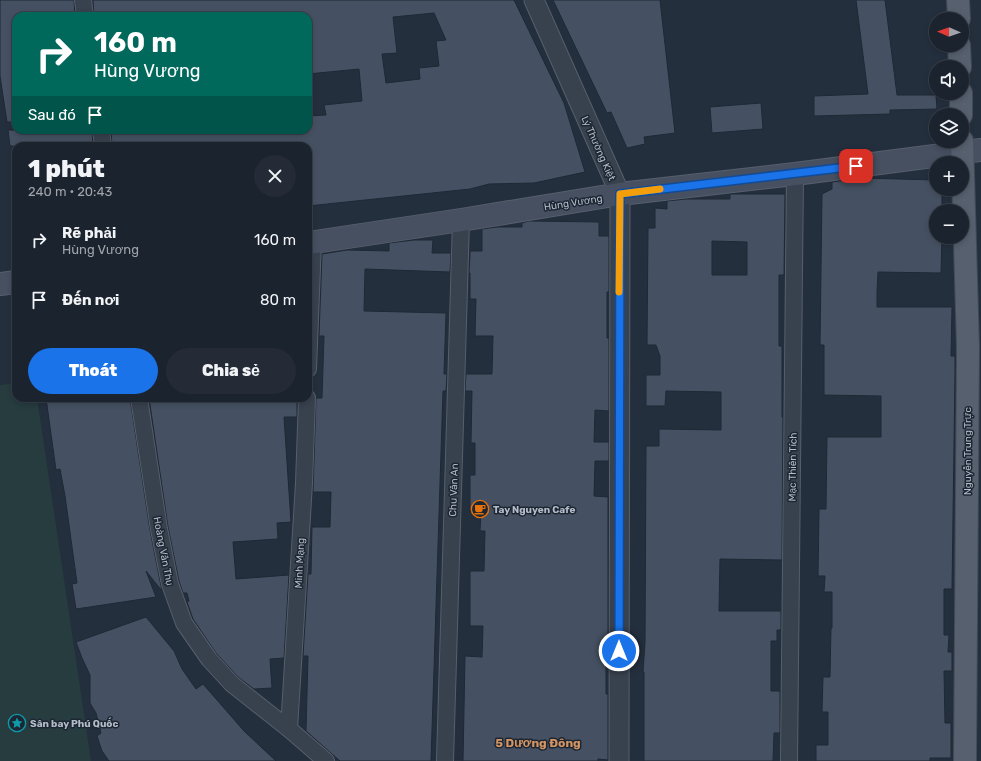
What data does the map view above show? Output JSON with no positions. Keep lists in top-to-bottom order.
{
  "streets": {
    "main road": ["Hùng Vương", "Nguyễn Trung Trực"],
    "street": [
      "Lý Thường Kiệt",
      "Mạc Thiên Tích",
      "Chu Văn An",
      "Hoàng Văn Thụ",
      "Minh Mạng"
    ]
  },
  "crossings": [
    ["Lý Thường Kiệt", "Hùng Vương"],
    ["Hùng Vương", "Nguyễn Trung Trực"],
    ["Hùng Vương", "Mạc Thiên Tích"],
    ["Hùng Vương", "Chu Văn An"],
    ["Hoàng Văn Thụ", "Minh Mạng"]
  ],
  "districts": ["5 Dương Đông"],
  "places": {
    "cafe": ["Tay Nguyen Cafe"],
    "place": ["Sân bay Phú Quốc"]
  },
  "north": "left",
  "page": {
    "map_buttons": ["+", "−"],
    "turn": ["160 m", "Hùng Vương"],
    "then": "Sau đó",
    "heading": ["1 phút", "240 m · 20:43"],
    "list": [
      {
        "name": "Rẽ phải",
        "note": "Hùng Vương",
        "value": "160 m"
      },
      {
        "name": "Đến nơi",
        "value": "80 m"
      }
    ],
    "buttons": ["Thoát", "Chia sẻ"]
  }
}
